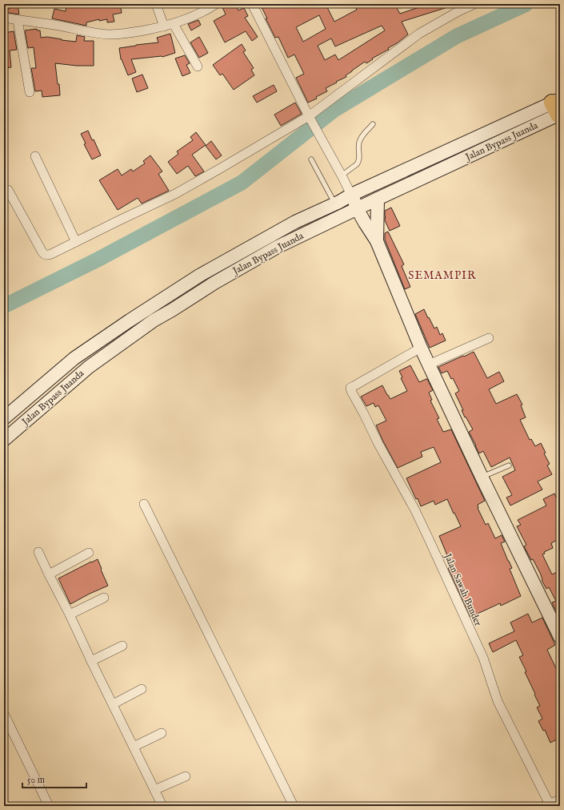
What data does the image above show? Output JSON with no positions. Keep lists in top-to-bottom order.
{
  "streets": {
    "main road": ["Jalan Bypass Juanda"],
    "street": ["Jalan Sawah Bunder"]
  },
  "districts": ["SEMAMPIR"],
  "scale_bar": "50 m"
}
